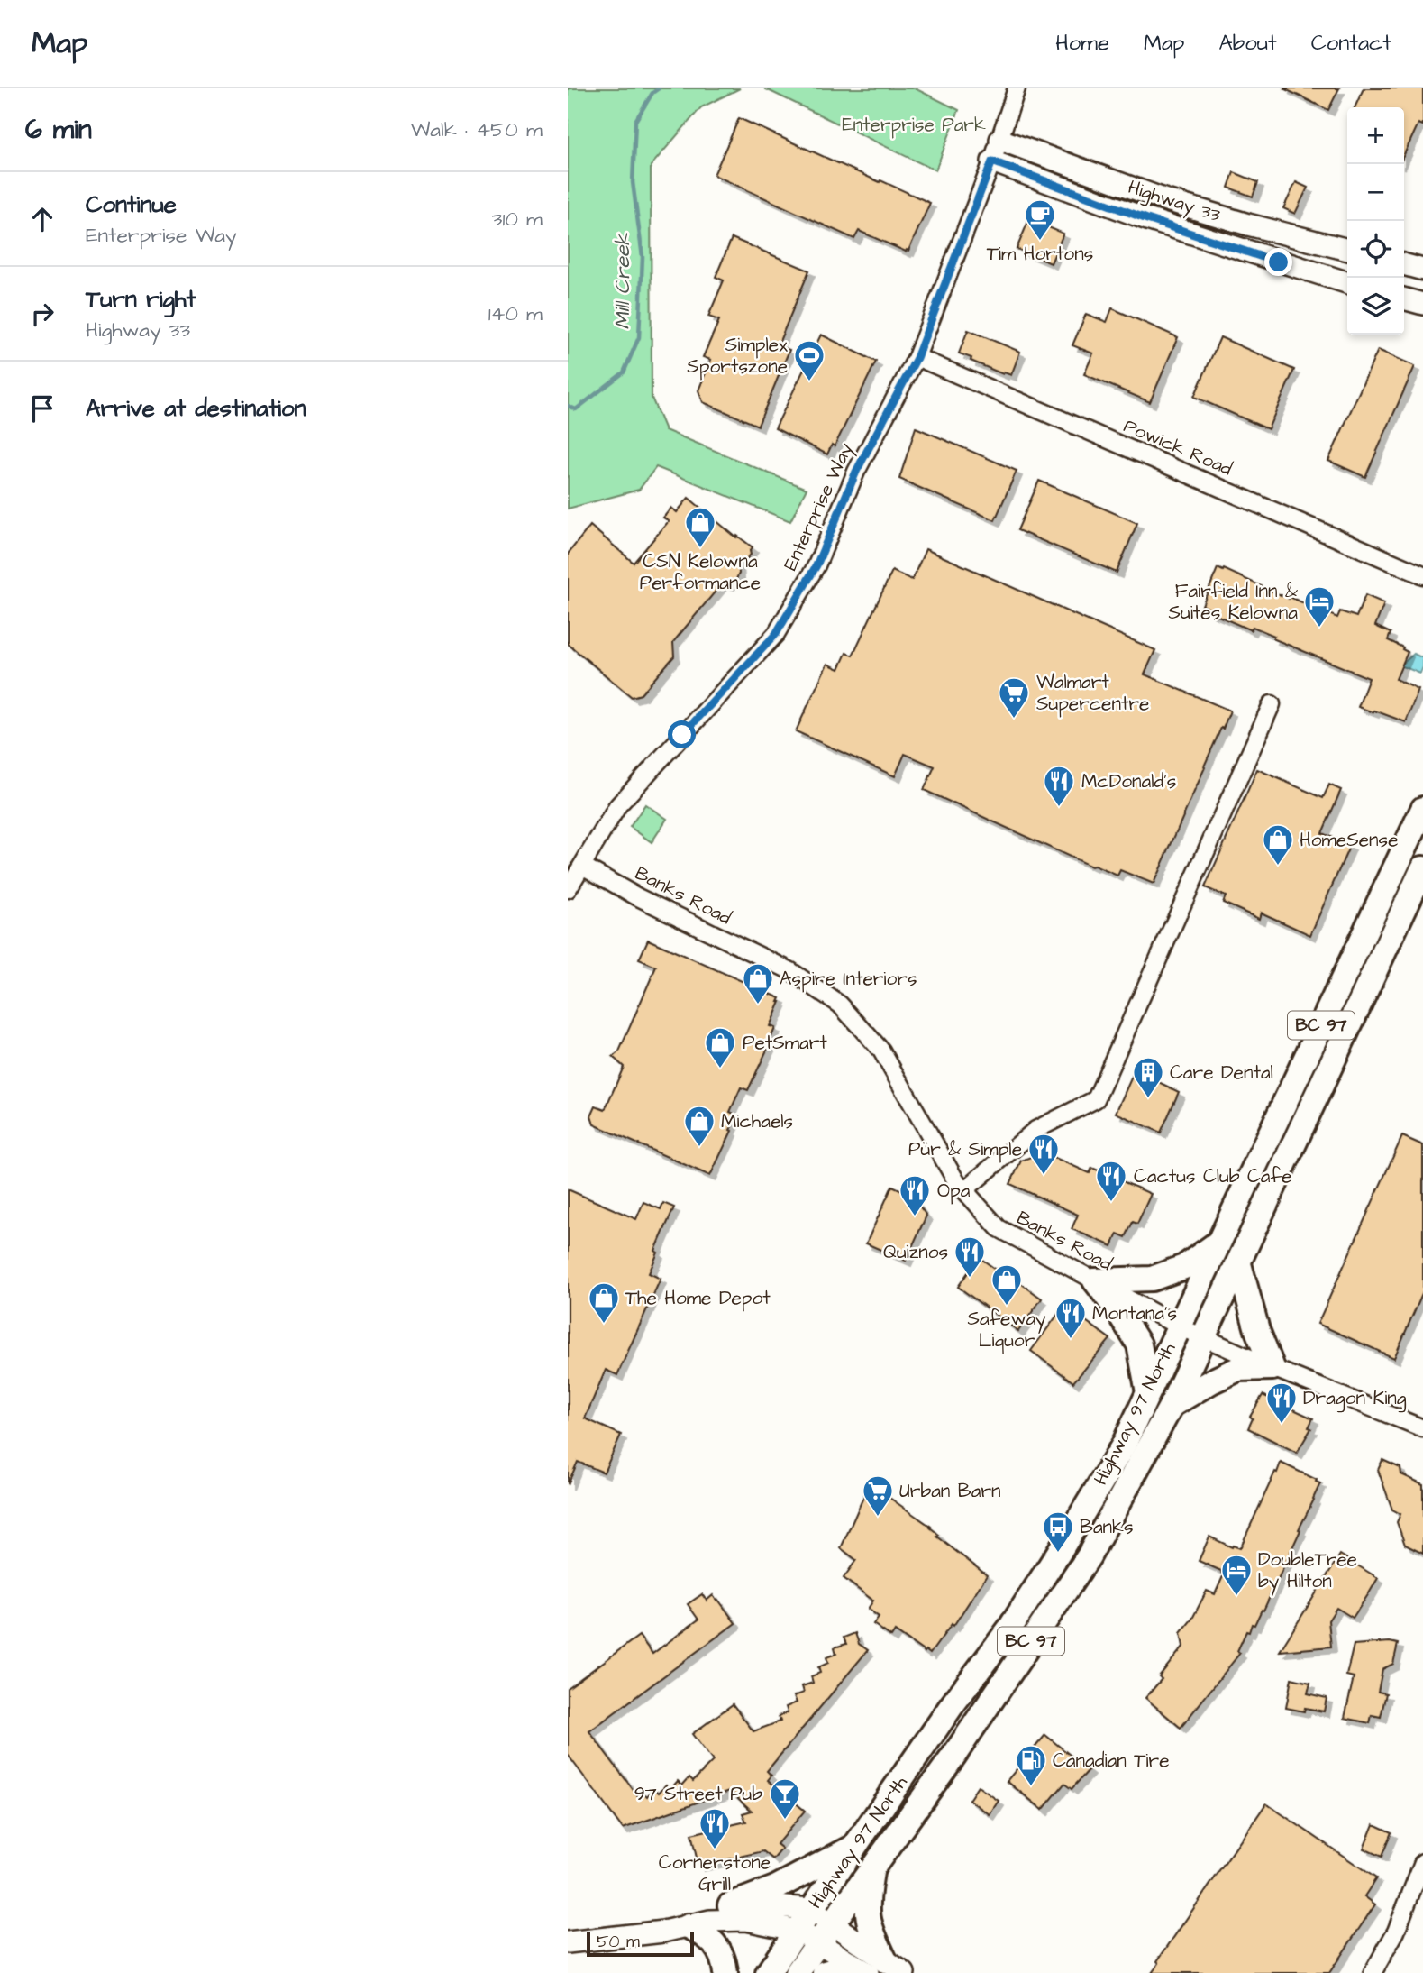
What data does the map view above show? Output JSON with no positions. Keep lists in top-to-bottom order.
{
  "streets": {
    "highway": ["BC 97", "Highway 97 North"],
    "main road": ["Highway 33"],
    "street": ["Powick Road", "Enterprise Way", "Banks Road"]
  },
  "crossings": [
    ["Highway 33", "Enterprise Way"],
    ["Powick Road", "Enterprise Way"],
    ["Enterprise Way", "Banks Road"],
    ["Banks Road", "Highway 97 North"]
  ],
  "water": ["Mill Creek"],
  "parks": ["Enterprise Park"],
  "places": {
    "cafe": ["Tim Hortons"],
    "sports": ["Simplex Sportszone"],
    "shop": [
      "CSN Kelowna Performance",
      "HomeSense",
      "Aspire Interiors",
      "PetSmart",
      "Michaels",
      "Safeway Liquor",
      "The Home Depot"
    ],
    "hotel": ["Fairfield Inn & Suites Kelowna", "DoubleTree by Hilton"],
    "supermarket": ["Walmart Supercentre", "Urban Barn"],
    "restaurant": [
      "McDonald's",
      "Pür & Simple",
      "Cactus Club Cafe",
      "Opa",
      "Quiznos",
      "Montana's",
      "Dragon King",
      "Cornerstone Grill"
    ],
    "building": ["Care Dental"],
    "bus stop": ["Banks"],
    "fuel station": ["Canadian Tire"],
    "bar": ["97 Street Pub"]
  },
  "scale_bar": "50 m",
  "page": {
    "header": "Map",
    "nav": [
      "Home",
      "Map",
      "About",
      "Contact"
    ],
    "heading": ["6 min", "Walk · 450 m"],
    "map_buttons": ["+", "−"],
    "list": [
      ["Continue", "Enterprise Way", "310 m"],
      ["Turn right", "Highway 33", "140 m"],
      "Arrive at destination"
    ],
    "scale": "50 m"
  }
}
